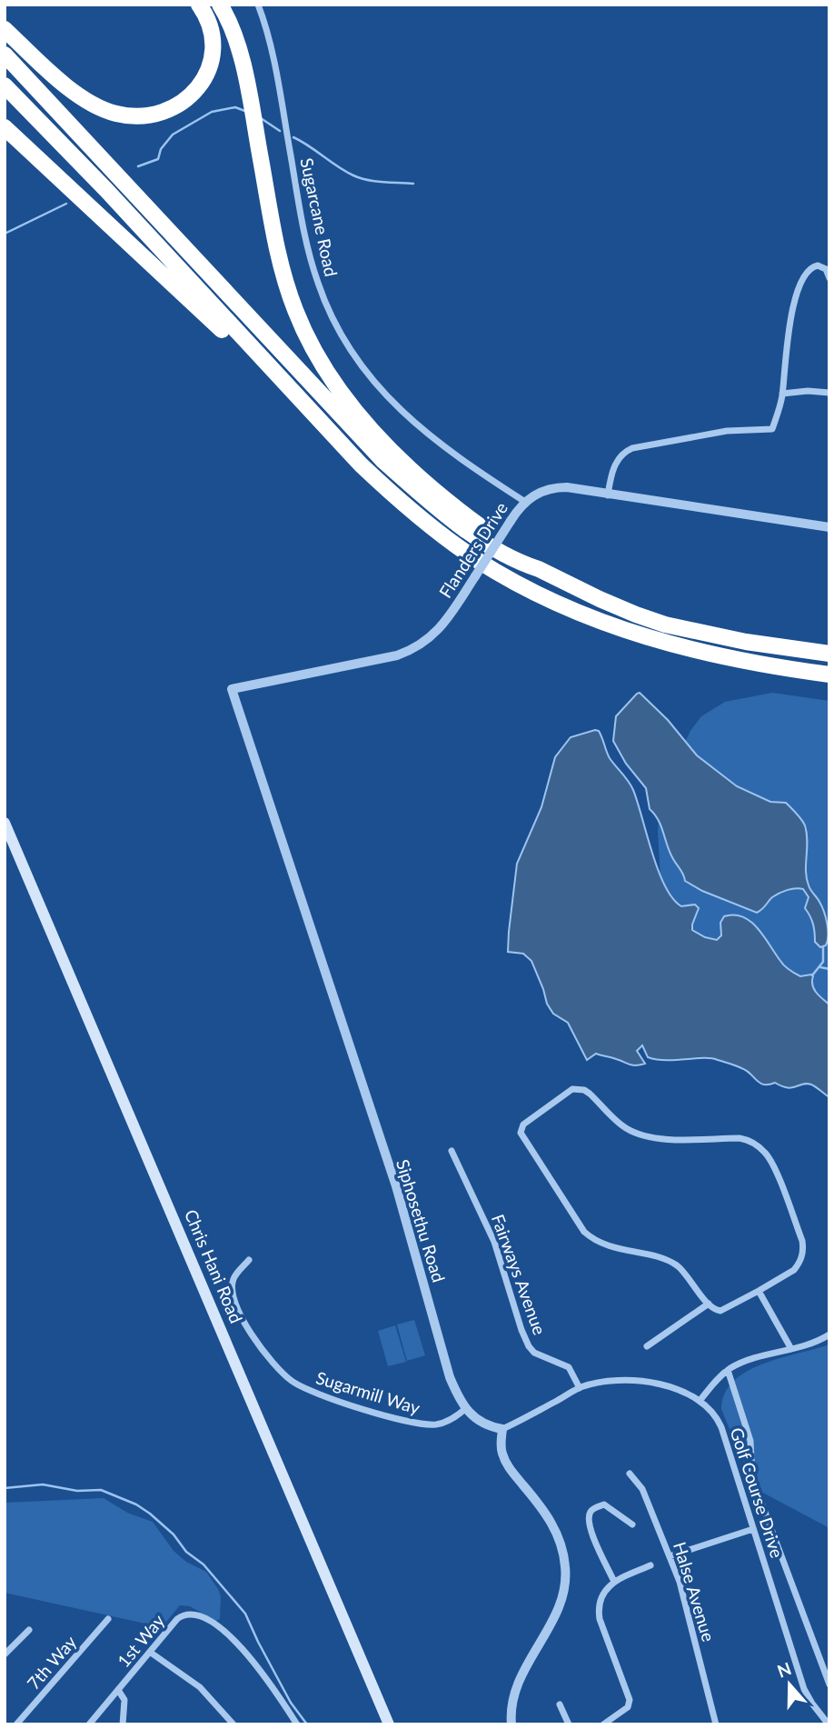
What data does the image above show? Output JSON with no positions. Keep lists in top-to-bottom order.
{
  "streets": {
    "main road": ["Chris Hani Road"],
    "street": [
      "Sugarcane Road",
      "Flanders Drive",
      "Siphosethu Road",
      "Fairways Avenue",
      "Sugarmill Way",
      "Golf Course Drive",
      "Halse Avenue",
      "1st Way",
      "7th Way"
    ]
  },
  "crossings": [
    ["Sugarcane Road", "Flanders Drive"],
    ["Flanders Drive", "Siphosethu Road"],
    ["Siphosethu Road", "Sugarmill Way"],
    ["Siphosethu Road", "Golf Course Drive"],
    ["Fairways Avenue", "Golf Course Drive"]
  ],
  "north": "top"
}
